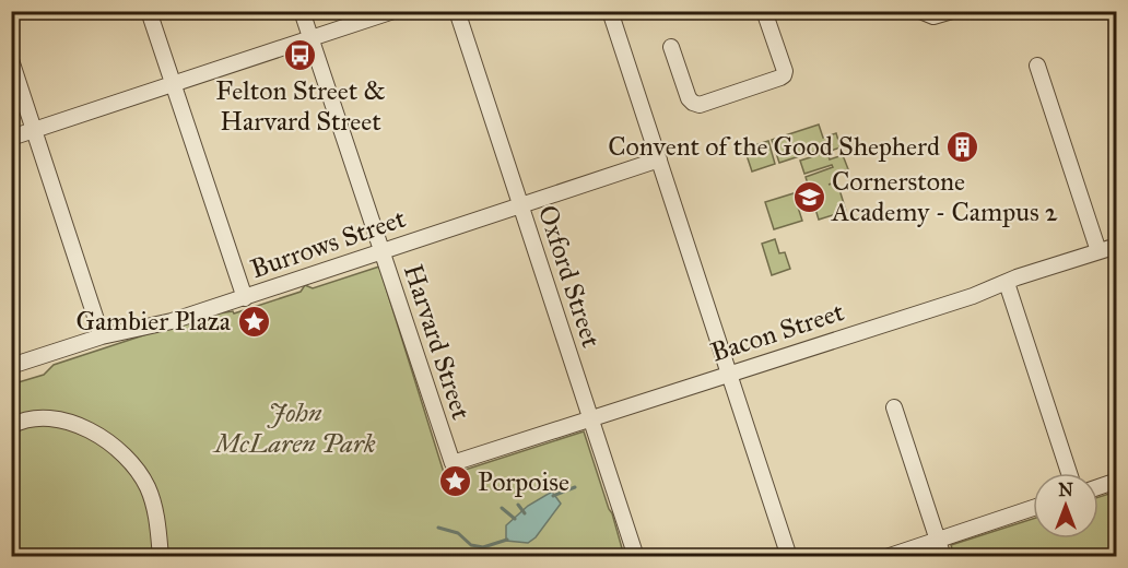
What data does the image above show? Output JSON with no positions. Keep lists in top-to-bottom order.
{
  "streets": {
    "street": [
      "Burrows Street",
      "Oxford Street",
      "Bacon Street",
      "Harvard Street"
    ]
  },
  "crossings": [
    ["Burrows Street", "Oxford Street"],
    ["Burrows Street", "Harvard Street"],
    ["Oxford Street", "Bacon Street"],
    ["Bacon Street", "Harvard Street"]
  ],
  "parks": ["John McLaren Park"],
  "places": {
    "bus stop": ["Felton Street & Harvard Street"],
    "building": ["Convent of the Good Shepherd"],
    "school or university": ["Cornerstone Academy - Campus 2"],
    "place": ["Gambier Plaza", "Porpoise"]
  },
  "north": "top"
}
